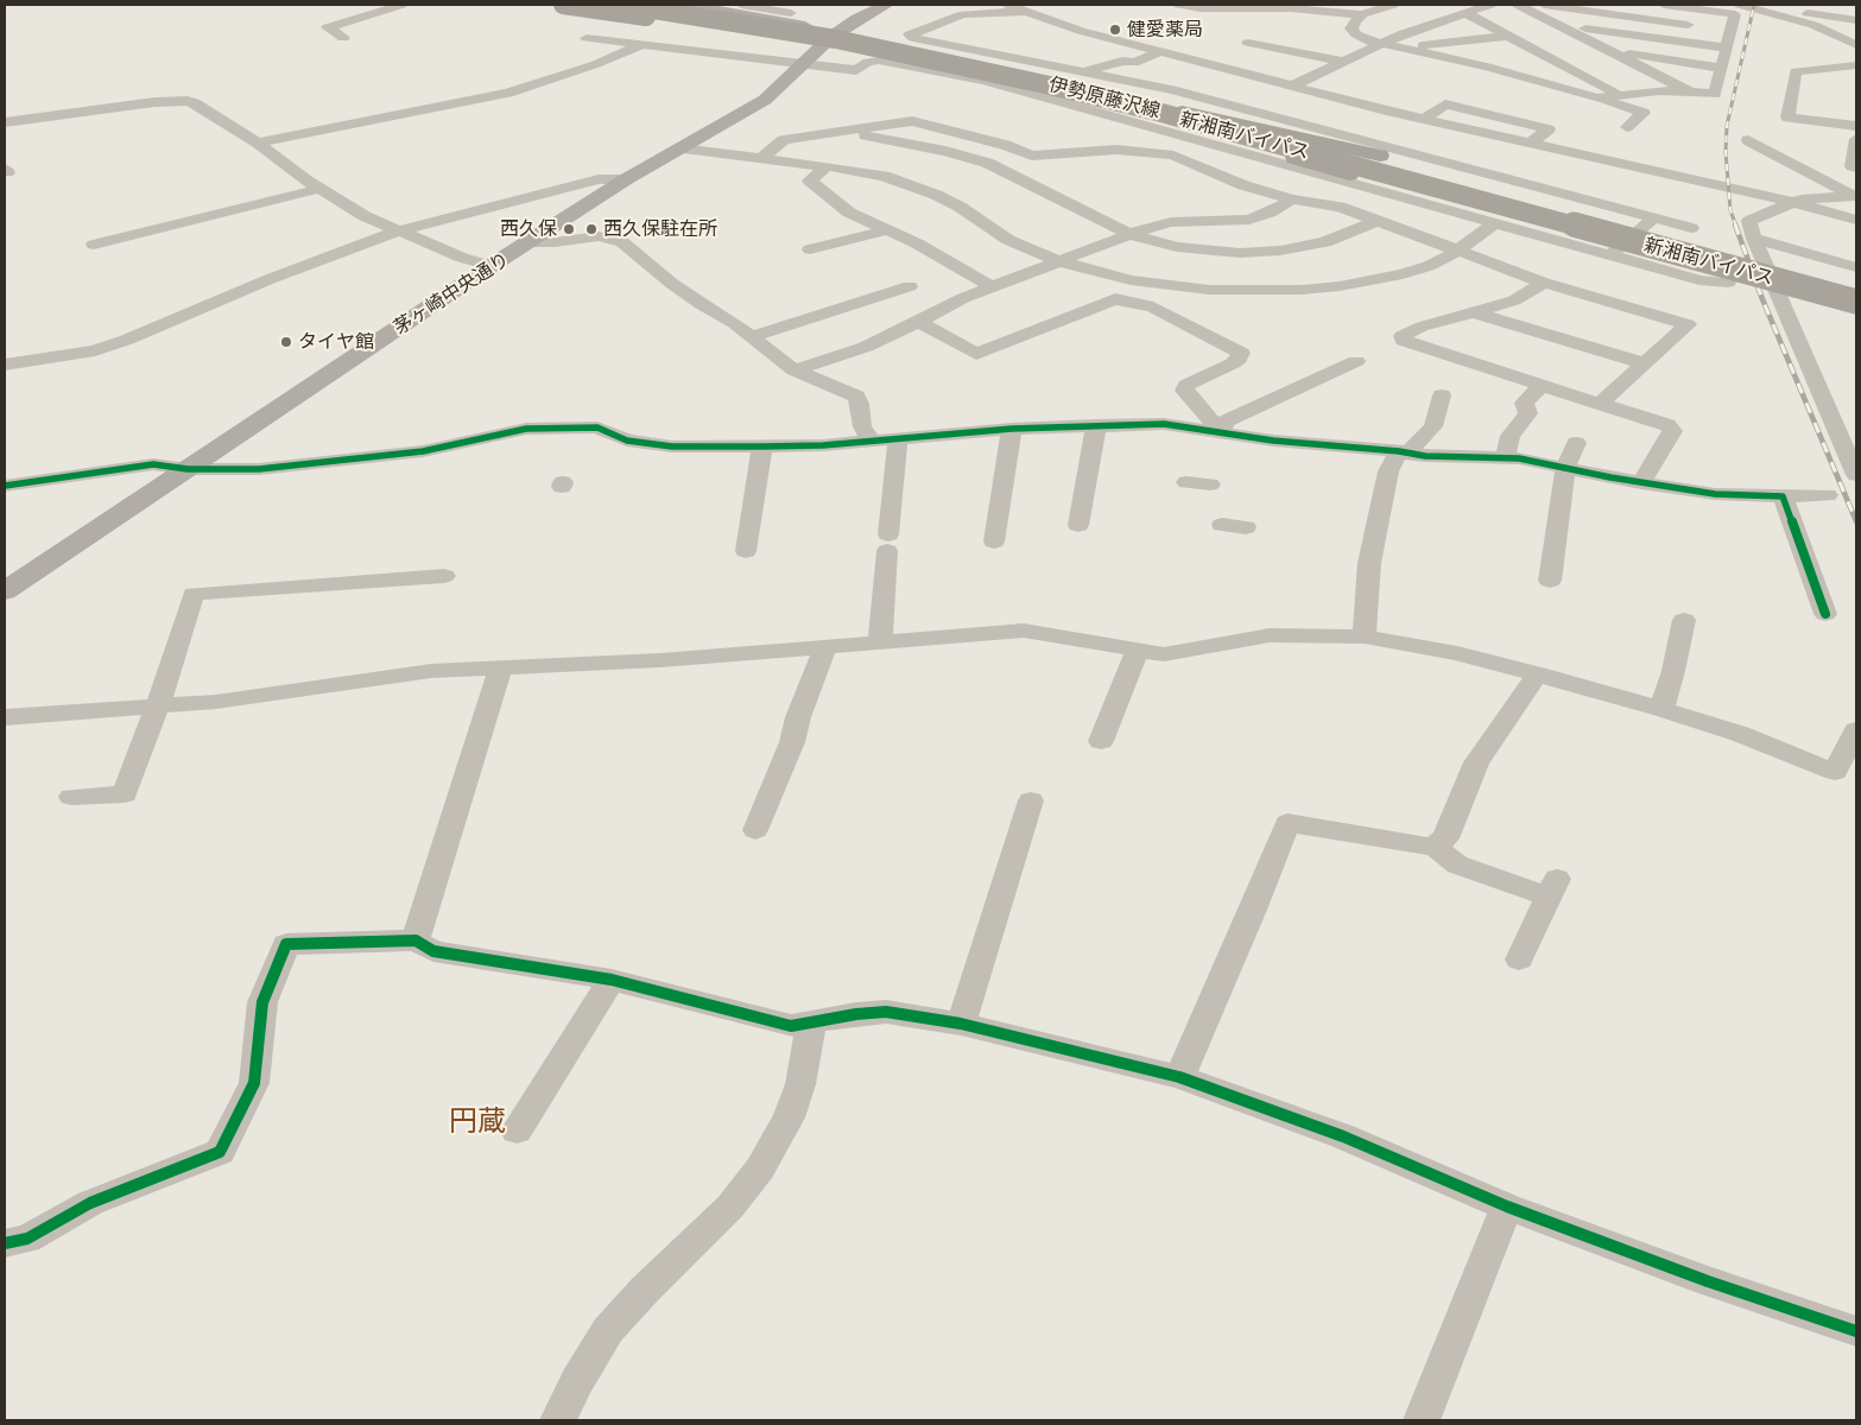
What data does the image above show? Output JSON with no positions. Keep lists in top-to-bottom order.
{
  "streets": {
    "highway": ["新湘南バイパス"],
    "main road": ["伊勢原藤沢線", "茅ヶ崎中央通り"]
  },
  "crossings": [
    ["伊勢原藤沢線", "新湘南バイパス"],
    ["伊勢原藤沢線", "茅ヶ崎中央通り"]
  ],
  "districts": ["円蔵"],
  "places": [
    "健愛薬局",
    "西久保",
    "西久保駐在所",
    "タイヤ館"
  ]
}
